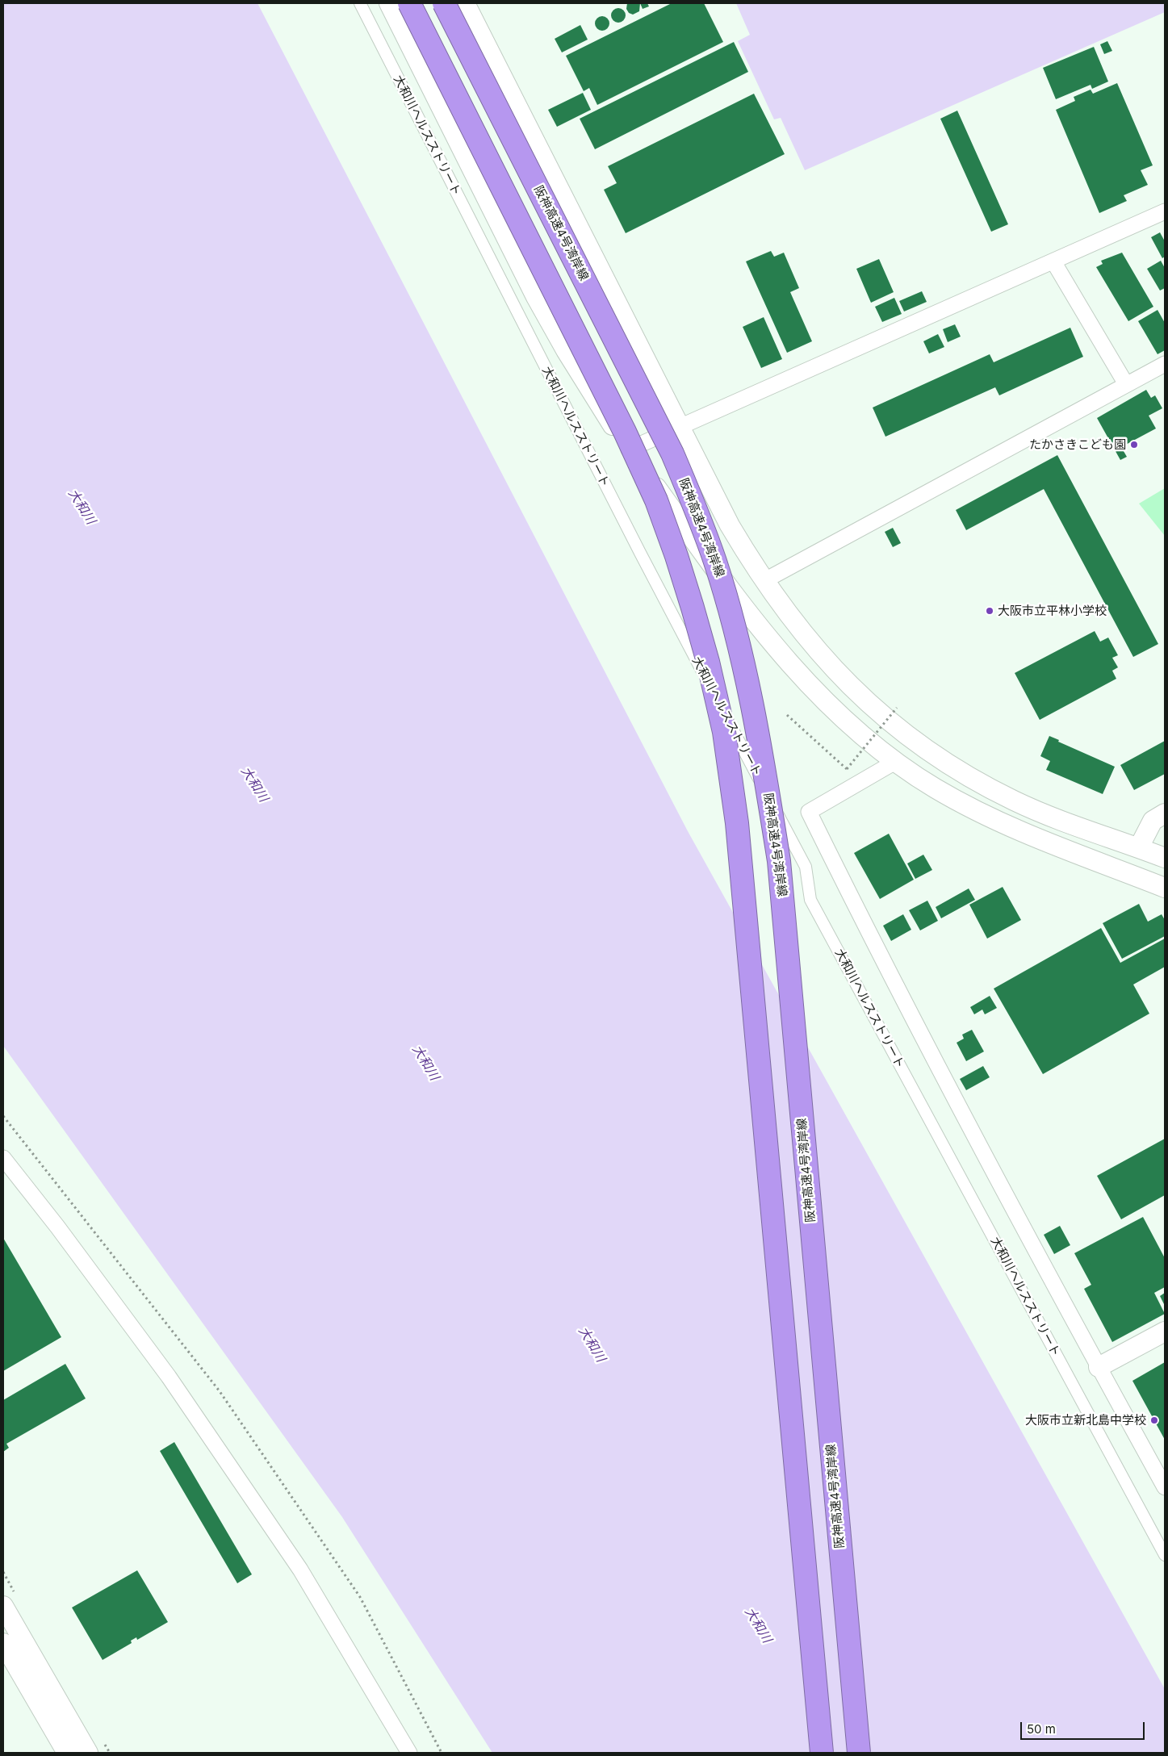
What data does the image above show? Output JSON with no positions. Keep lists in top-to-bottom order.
{
  "streets": {
    "highway": ["阪神高速4号湾岸線"],
    "street": ["大和川ヘルスストリート"]
  },
  "water": ["大和川"],
  "places": ["たかさきこども園", "大阪市立平林小学校", "大阪市立新北島中学校"],
  "scale_bar": "50 m"
}
